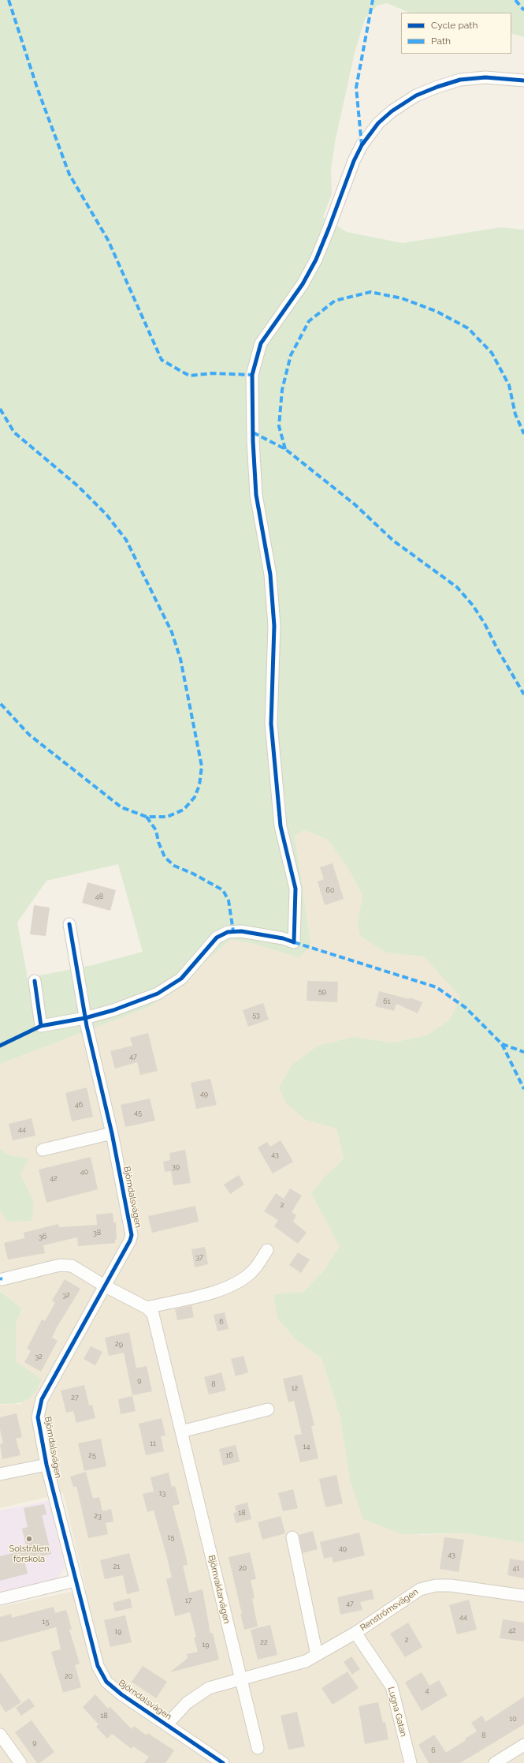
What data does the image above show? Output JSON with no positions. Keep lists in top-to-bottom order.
{
  "streets": {
    "street": [
      "Björndalsvägen",
      "Björnvaktarvägen",
      "Renströmsvägen",
      "Lugna Gatan"
    ]
  },
  "crossings": [
    ["Björndalsvägen", "Renströmsvägen"],
    ["Björnvaktarvägen", "Renströmsvägen"],
    ["Renströmsvägen", "Lugna Gatan"]
  ],
  "places": ["Solstrålen förskola"],
  "house_numbers": [
    "60",
    "48",
    "59",
    "61",
    "53",
    "47",
    "49",
    "46",
    "45",
    "44",
    "43",
    "39",
    "40",
    "42",
    "2",
    "38",
    "36",
    "37",
    "32",
    "6",
    "29",
    "32",
    "9",
    "8",
    "12",
    "27",
    "11",
    "14",
    "25",
    "16",
    "13",
    "18",
    "23",
    "15",
    "49",
    "43",
    "21",
    "20",
    "41",
    "17",
    "47",
    "44",
    "15",
    "42",
    "19",
    "2",
    "22",
    "19",
    "20",
    "4",
    "18",
    "10",
    "8",
    "9",
    "6"
  ],
  "legend": ["Cycle path", "Path"]
}
